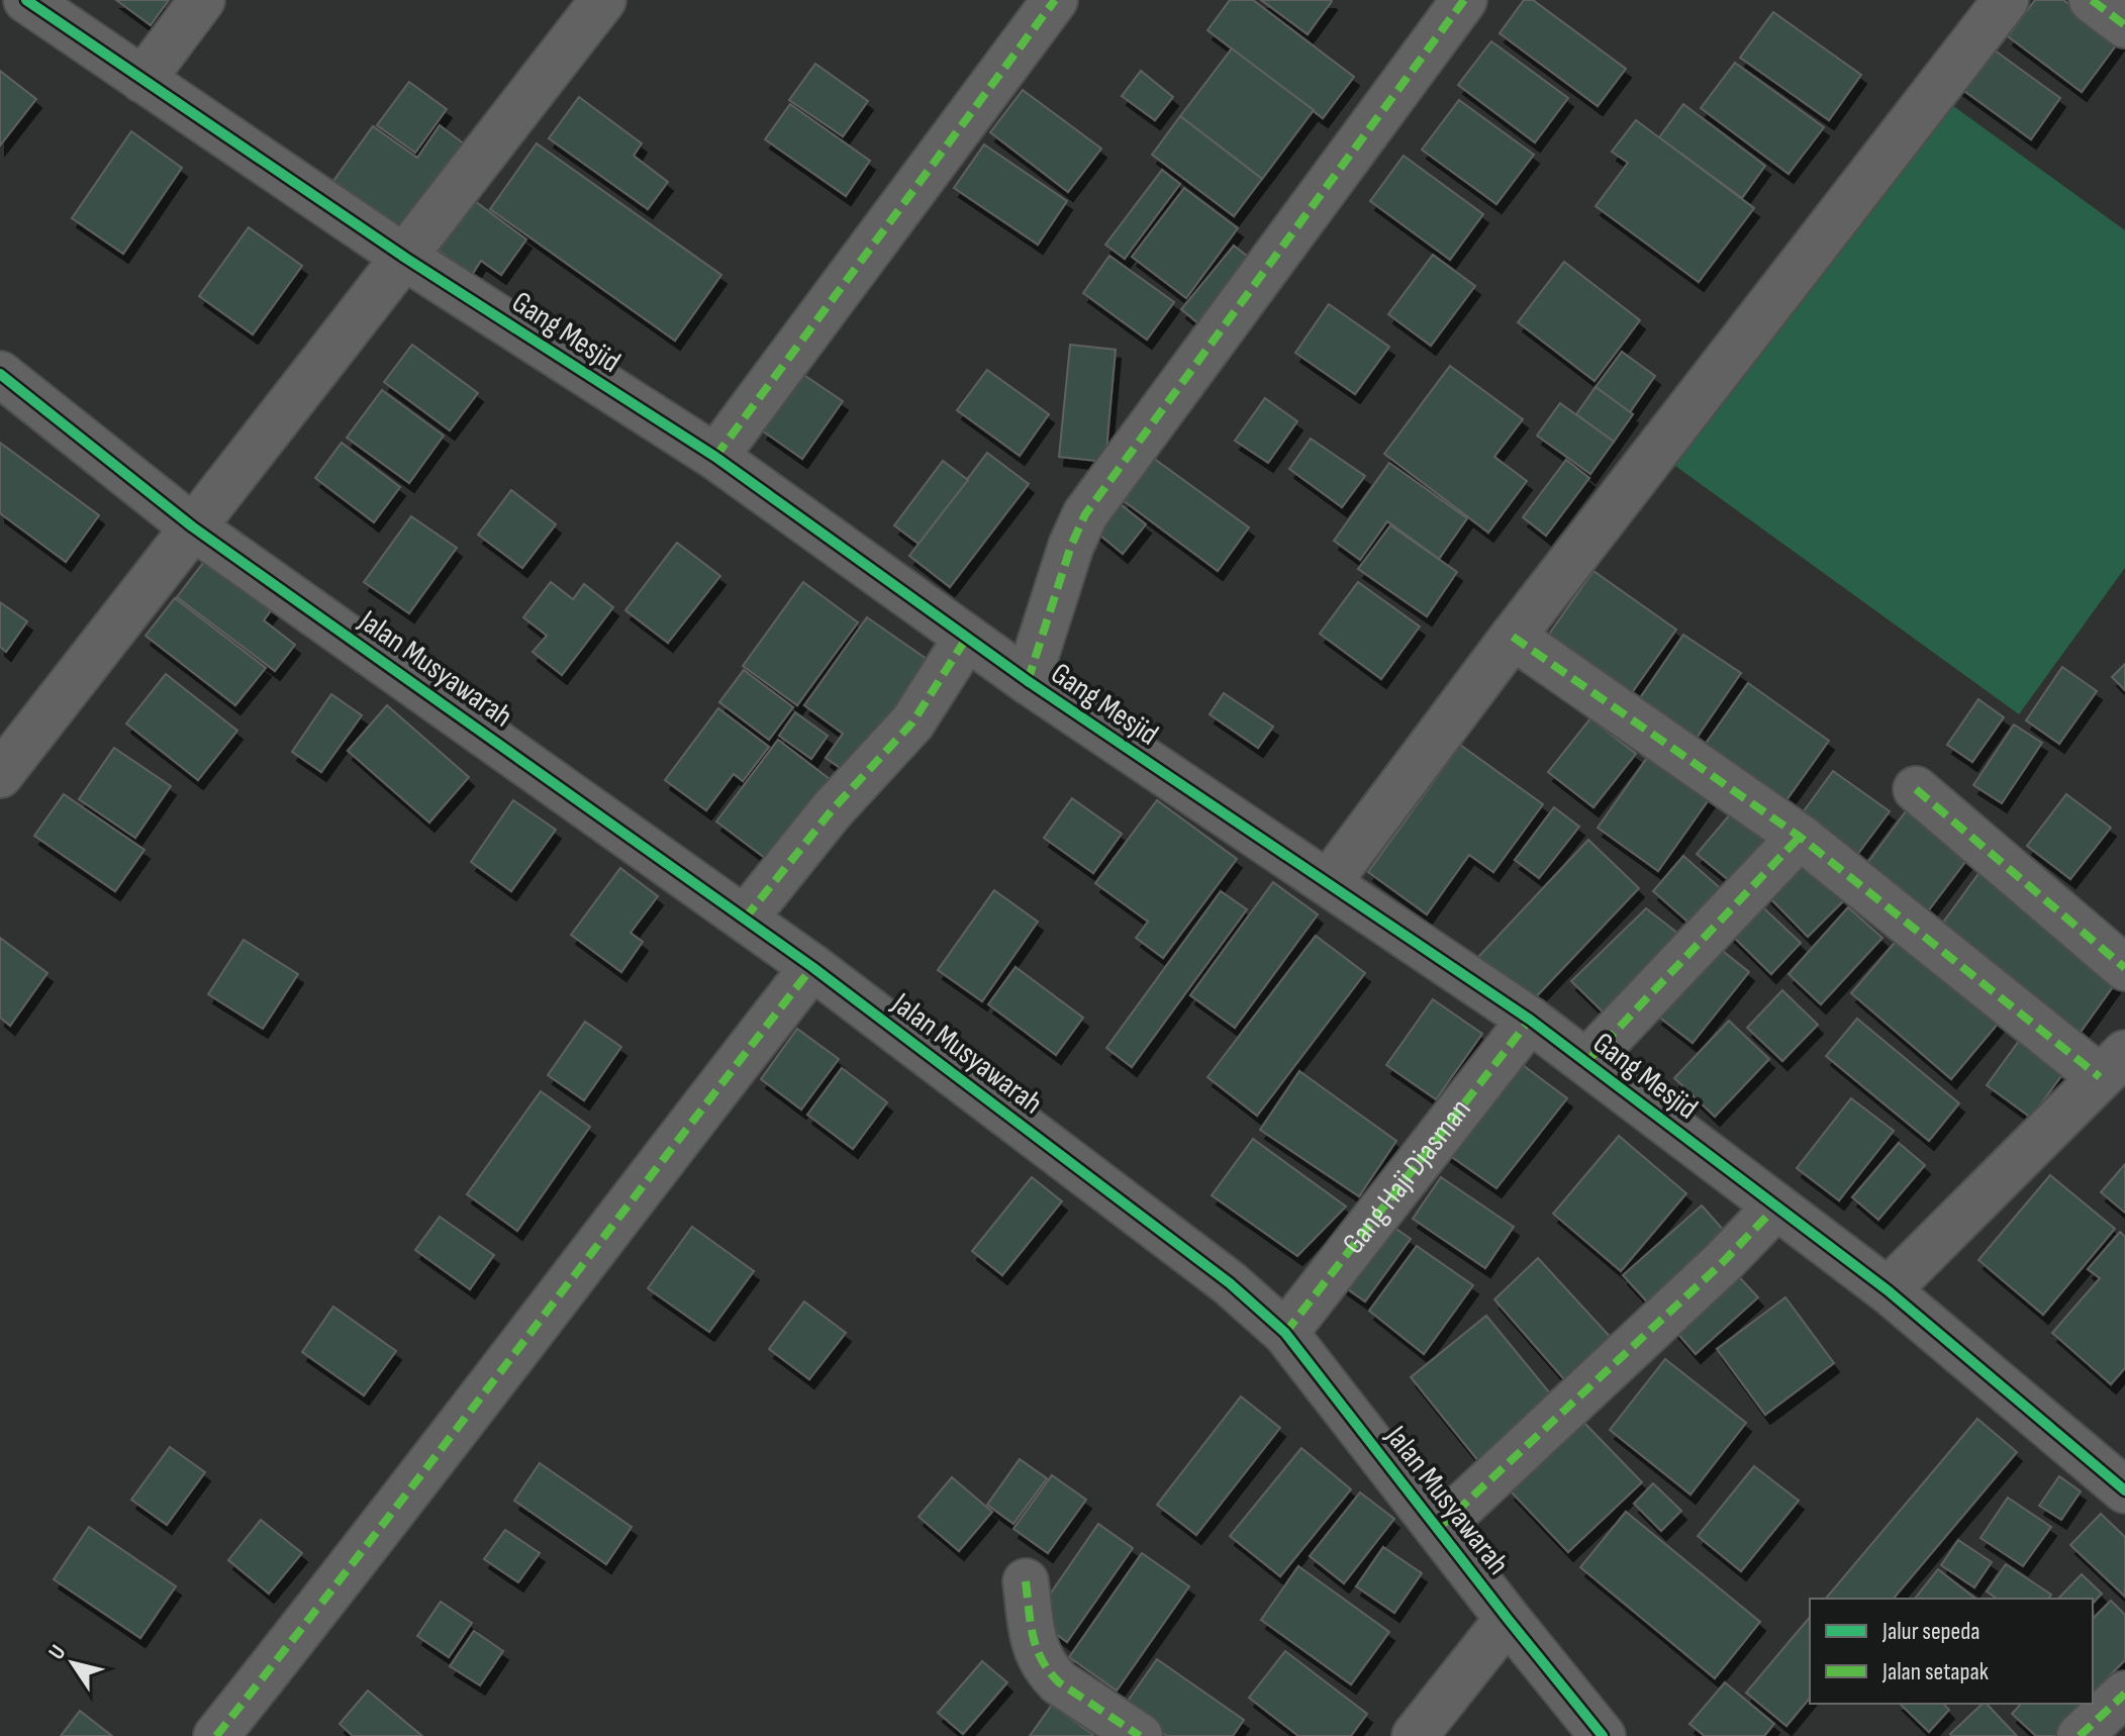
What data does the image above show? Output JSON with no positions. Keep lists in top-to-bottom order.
{
  "streets": {
    "street": ["Gang Mesjid", "Jalan Musyawarah", "Gang Haji Djasman"]
  },
  "crossings": [
    ["Gang Mesjid", "Gang Haji Djasman"],
    ["Jalan Musyawarah", "Gang Haji Djasman"]
  ],
  "legend": ["Jalur sepeda", "Jalan setapak"],
  "north": "top left"
}
